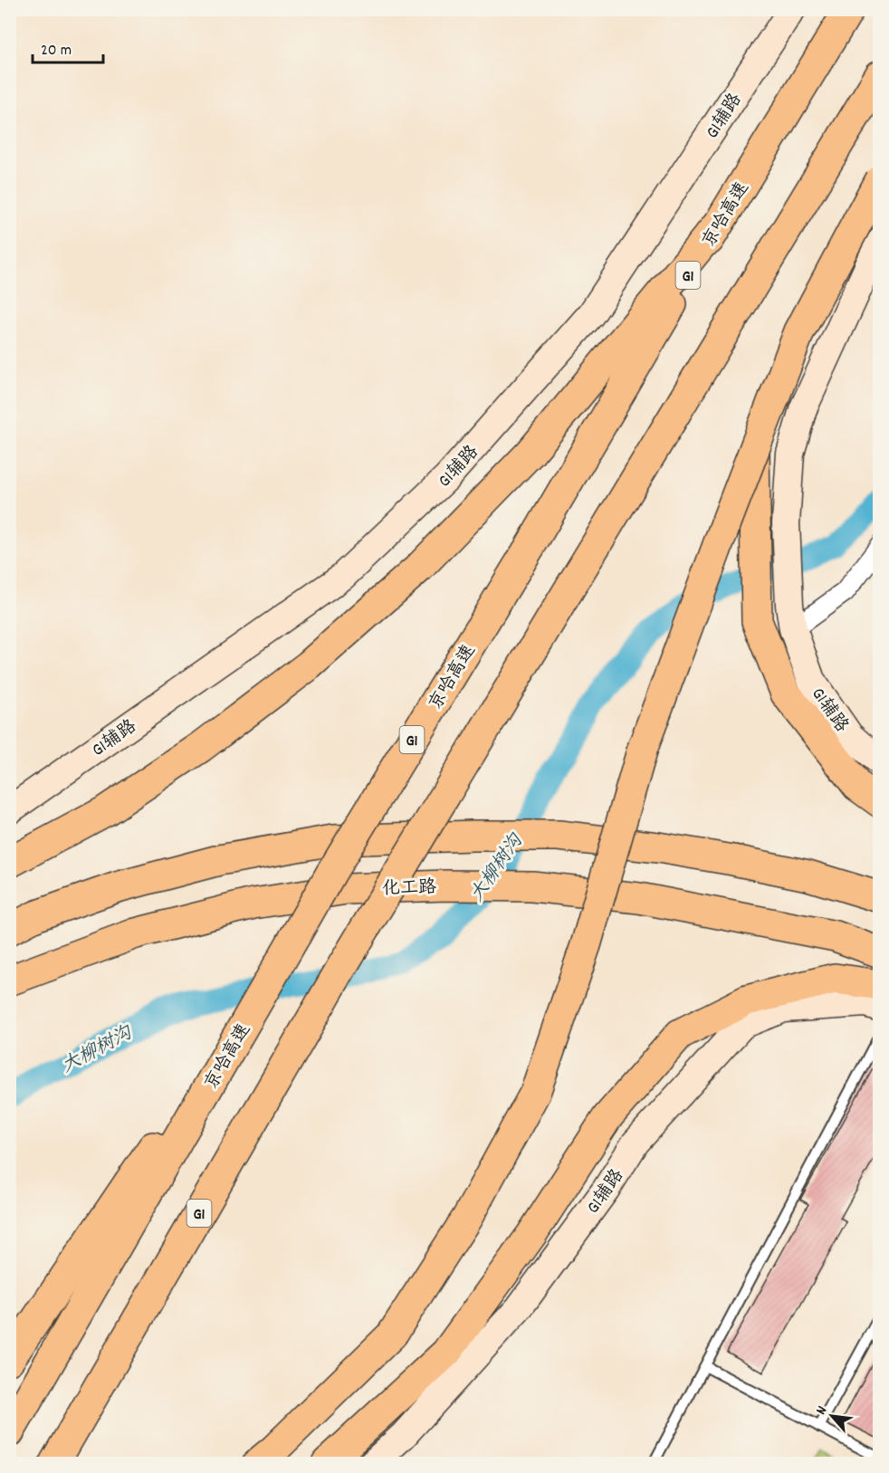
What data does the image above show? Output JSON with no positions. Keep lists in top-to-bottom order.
{
  "streets": {
    "main road": [
      "G1辅路",
      "京哈高速",
      "G1",
      "化工路"
    ]
  },
  "water": ["大柳树沟"],
  "scale_bar": "20 m",
  "north": "top left"
}
